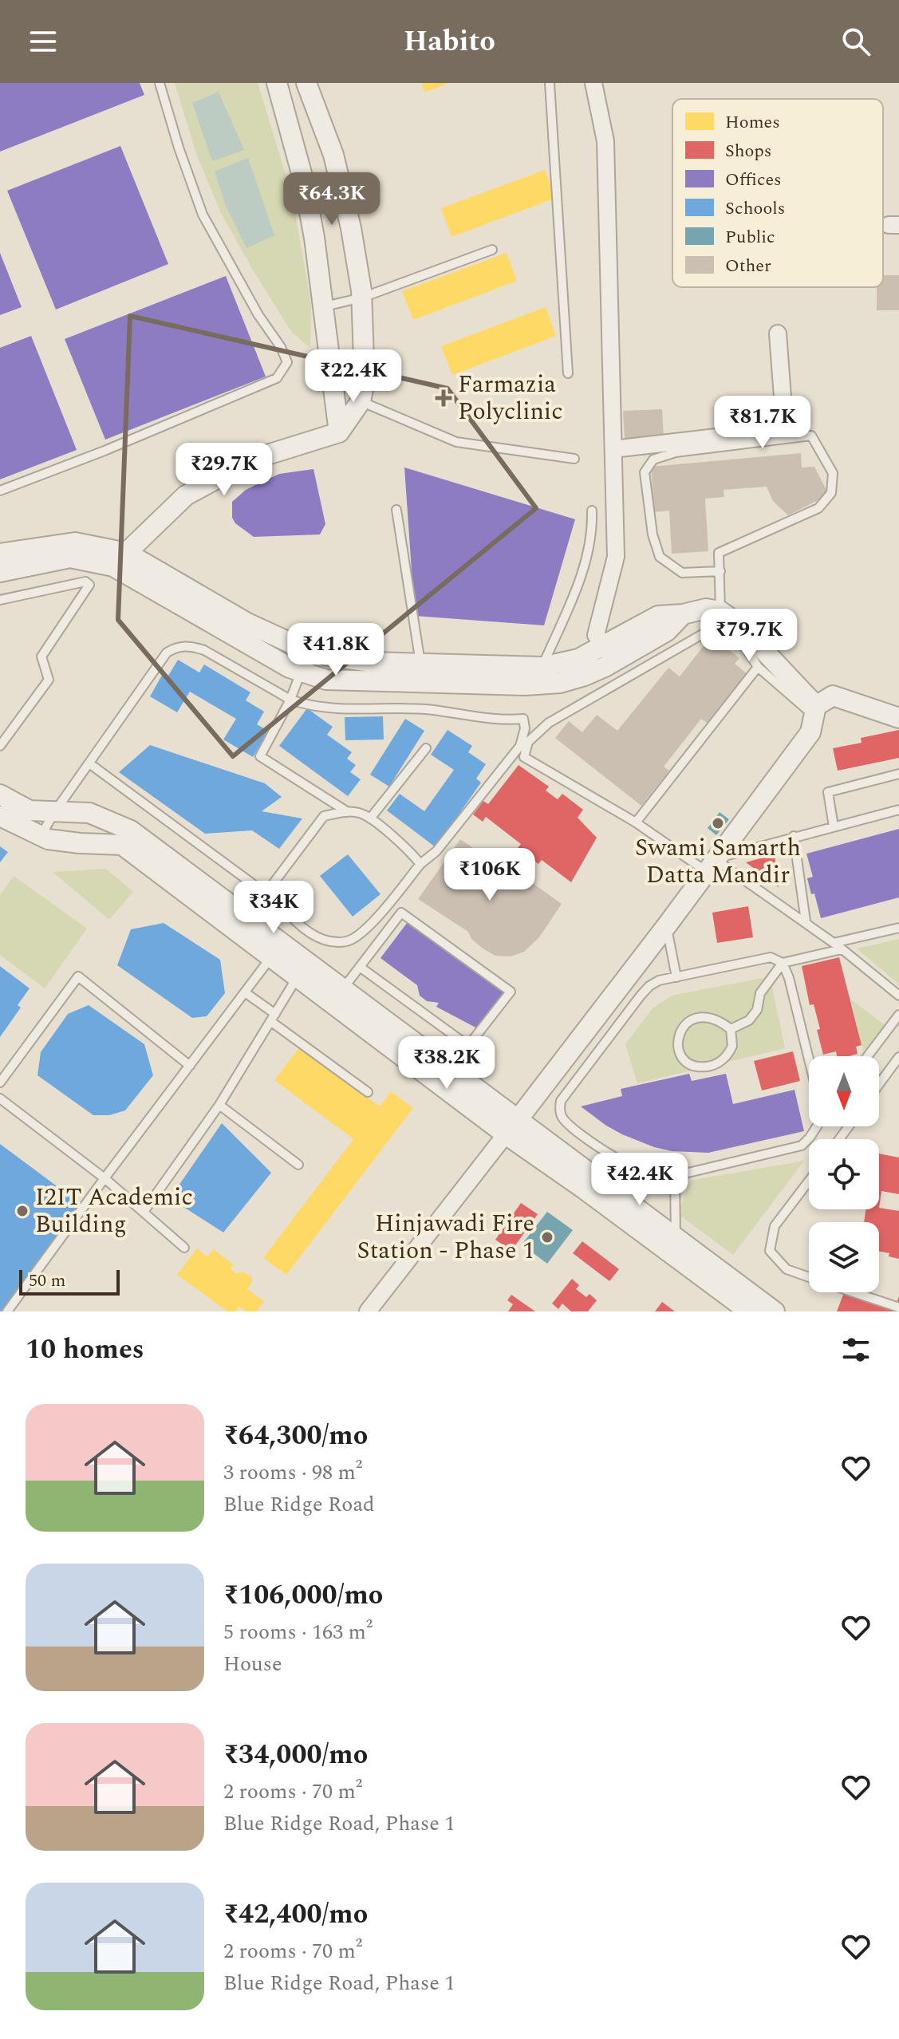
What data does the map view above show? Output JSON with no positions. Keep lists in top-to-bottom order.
{
  "places": {
    "health": ["Farmazia Polyclinic"],
    "other": ["Swami Samarth Datta Mandir", "I2IT Academic Building", "Hinjawadi Fire Station - Phase 1"]
  },
  "legend": [
    "Homes",
    "Shops",
    "Offices",
    "Schools",
    "Public",
    "Other"
  ],
  "scale_bar": "50 m",
  "north": "bottom",
  "page": {
    "header": "Habito",
    "price": [
      "₹64.3K",
      "₹22.4K",
      "₹81.7K",
      "₹29.7K",
      "₹79.7K",
      "₹41.8K",
      "₹106K",
      "₹34K",
      "₹38.2K",
      "₹42.4K"
    ],
    "scale": "50 m",
    "heading": "10 homes",
    "list": [
      {
        "name": "₹64,300/mo",
        "note": "3 rooms · 98 m² · Blue Ridge Road"
      },
      {
        "name": "₹106,000/mo",
        "note": "5 rooms · 163 m² · House"
      },
      {
        "name": "₹34,000/mo",
        "note": "2 rooms · 70 m² · Blue Ridge Road, Phase 1"
      },
      {
        "name": "₹42,400/mo",
        "note": "2 rooms · 70 m² · Blue Ridge Road, Phase 1"
      }
    ]
  }
}
